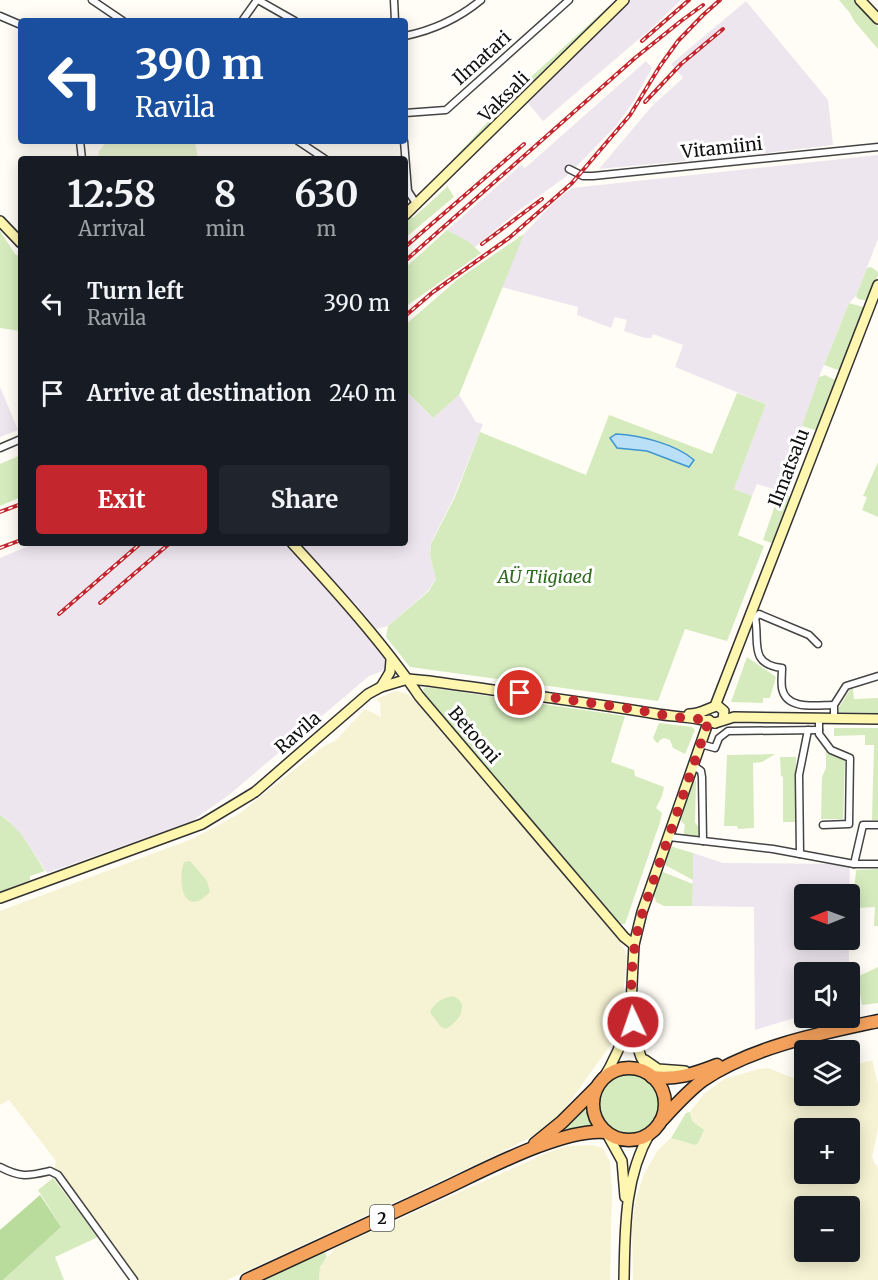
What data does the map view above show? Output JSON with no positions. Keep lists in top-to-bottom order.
{
  "streets": {
    "highway": ["2"],
    "street": [
      "Ilmatari",
      "Vaksali",
      "Vitamiini",
      "Ilmatsalu",
      "Ravila",
      "Betooni"
    ]
  },
  "crossings": [
    ["Ilmatsalu", "Ravila"],
    ["Ilmatsalu", "Betooni"],
    ["Ilmatsalu", "2"],
    ["Ravila", "Betooni"]
  ],
  "parks": ["AÜ Tiigiaed"],
  "north": "left",
  "page": {
    "turn": ["390 m", "Ravila"],
    "eta": [
      "12:58",
      "Arrival",
      "8",
      "min",
      "630",
      "m"
    ],
    "list": [
      {
        "name": "Turn left",
        "note": "Ravila",
        "value": "390 m"
      },
      {
        "name": "Arrive at destination",
        "value": "240 m"
      }
    ],
    "buttons": ["Exit", "Share"],
    "map_buttons": ["+", "−"]
  }
}
